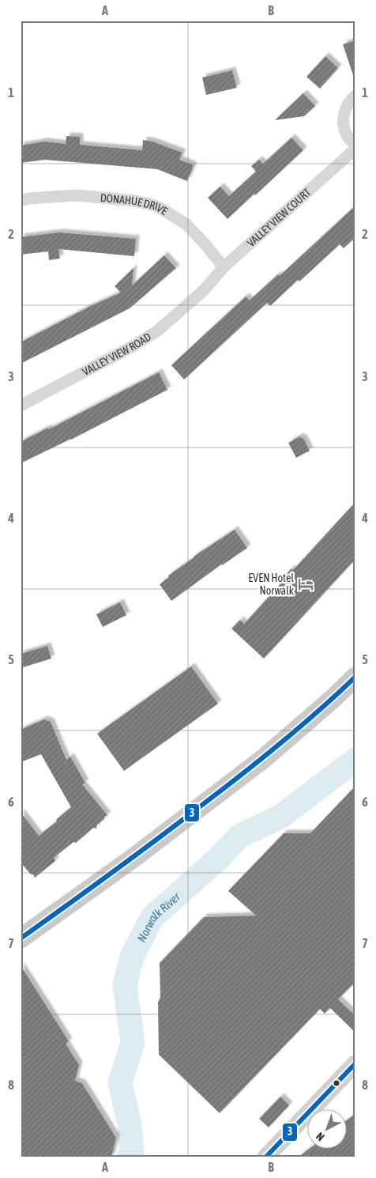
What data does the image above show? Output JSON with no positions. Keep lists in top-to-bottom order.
{
  "streets": {
    "street": ["DONAHUE DRIVE", "VALLEY VIEW COURT", "VALLEY VIEW ROAD"]
  },
  "crossings": [
    ["DONAHUE DRIVE", "VALLEY VIEW COURT"],
    ["VALLEY VIEW COURT", "VALLEY VIEW ROAD"]
  ],
  "water": ["Norwalk River"],
  "places": {
    "hotel": ["EVEN Hotel Norwalk"]
  },
  "lines": ["transit line 3"],
  "north": "bottom left",
  "grid": {
    "columns": ["A", "B"],
    "rows": [
      "1",
      "2",
      "3",
      "4",
      "5",
      "6",
      "7",
      "8"
    ]
  }
}
